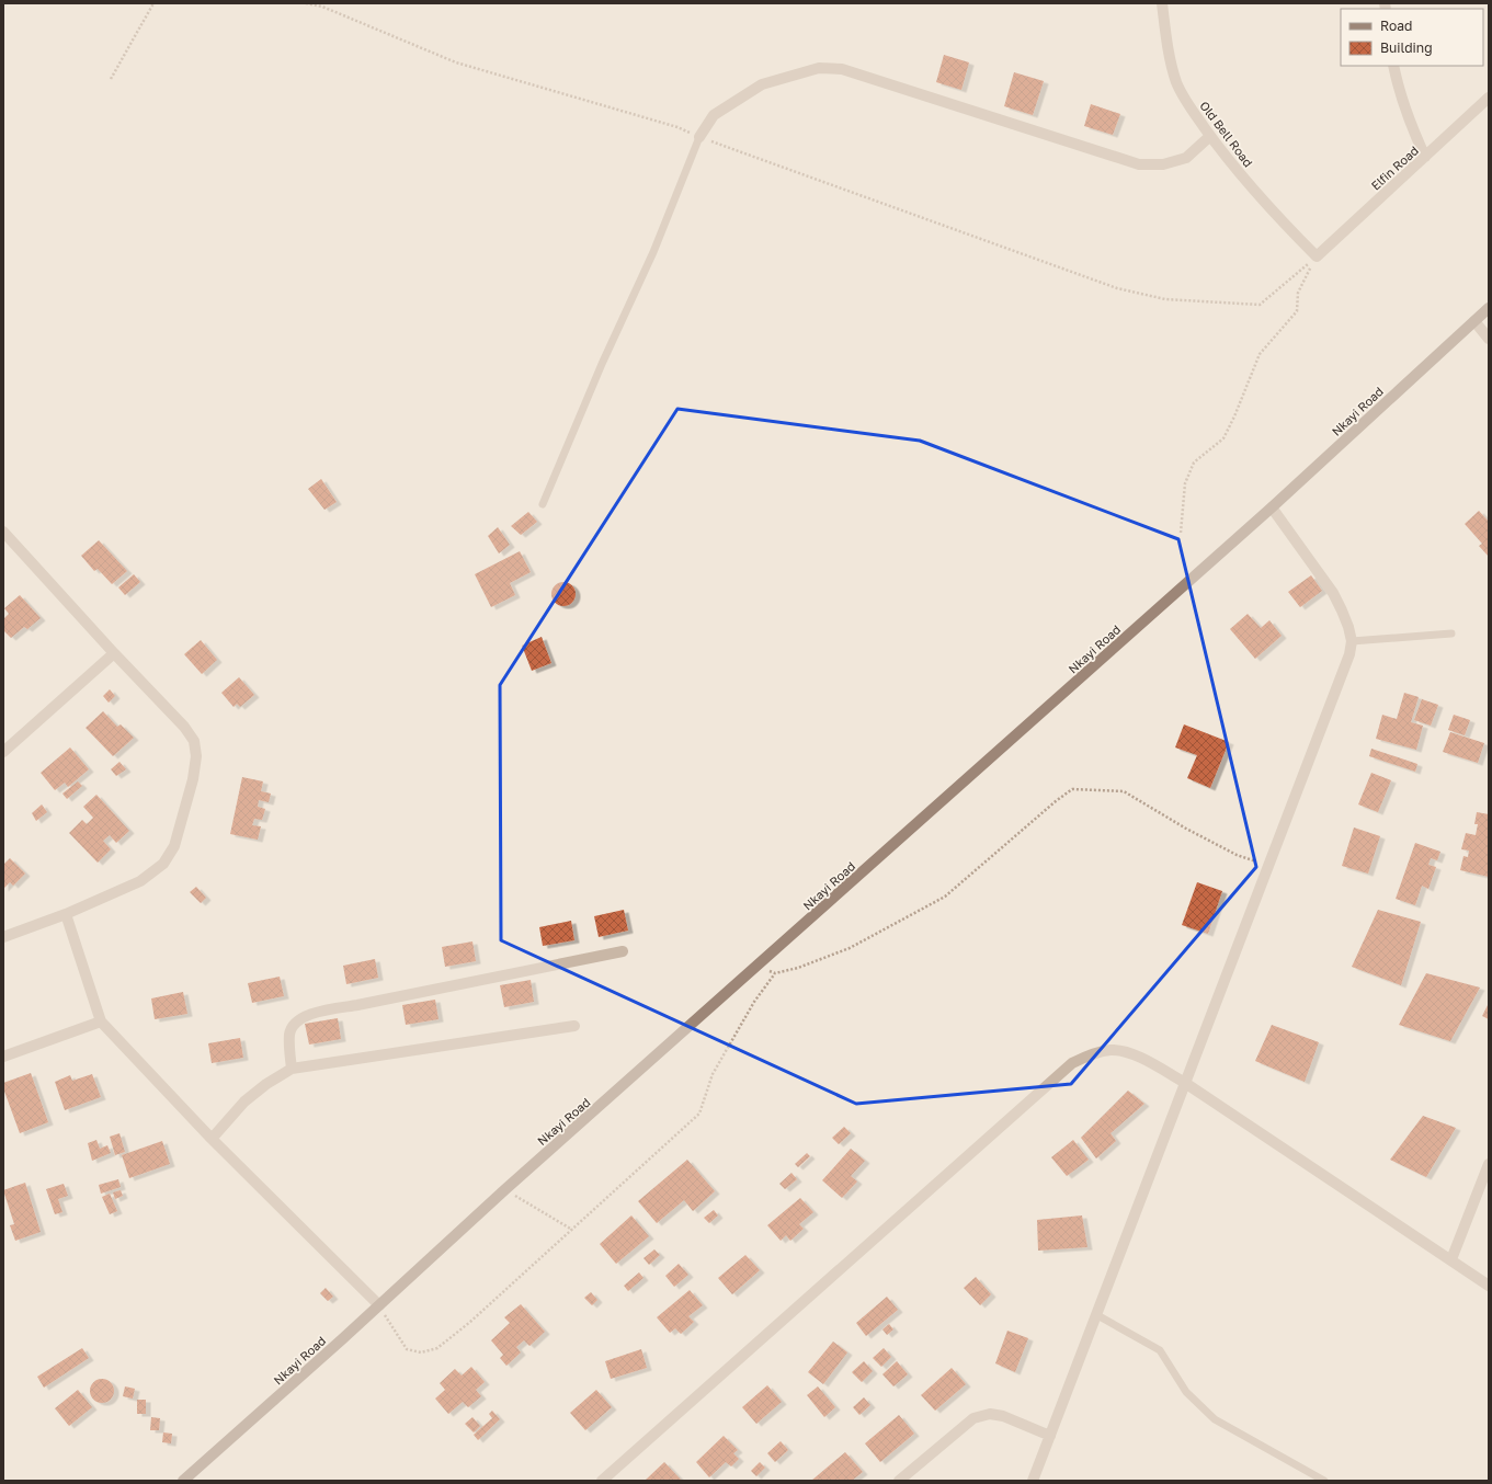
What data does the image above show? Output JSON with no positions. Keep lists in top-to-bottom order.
{
  "streets": {
    "main road": ["Nkayi Road"],
    "street": ["Old Bell Road", "Elfin Road"]
  },
  "crossings": [
    ["Old Bell Road", "Elfin Road"]
  ],
  "legend": ["Road", "Building"]
}
